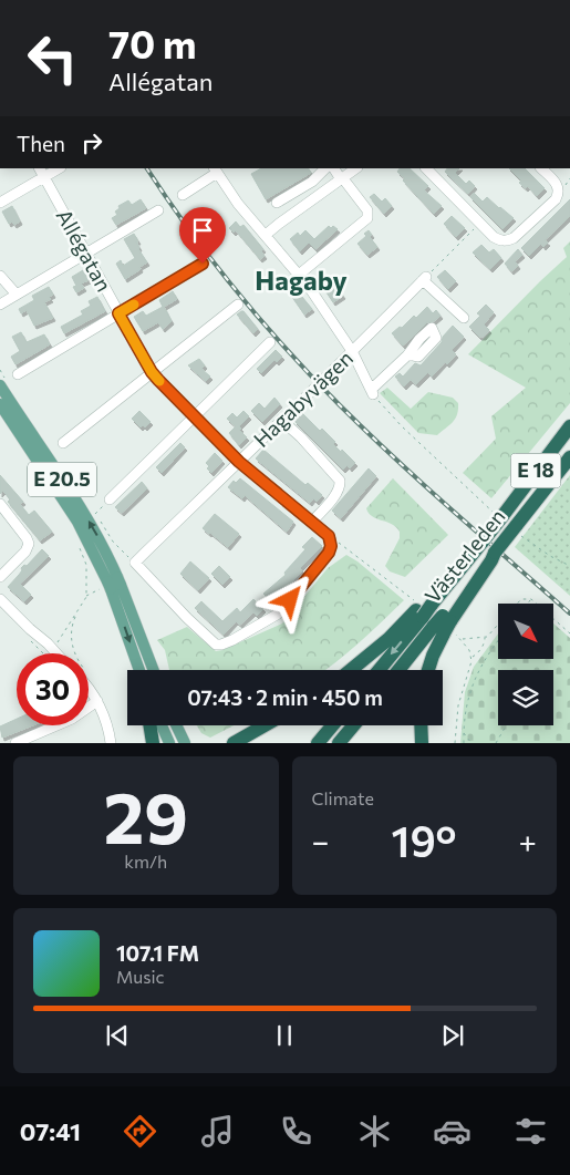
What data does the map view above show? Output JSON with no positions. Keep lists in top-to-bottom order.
{
  "streets": {
    "highway": ["E 18", "Västerleden"],
    "main road": ["E 20.5"],
    "street": ["Allégatan", "Hagabyvägen"]
  },
  "crossings": [
    ["Allégatan", "Hagabyvägen"]
  ],
  "districts": ["Hagaby"],
  "north": "bottom right",
  "page": {
    "turn": ["70 m", "Allégatan"],
    "then": "Then",
    "limit": "30",
    "trip": "07:43 · 2 min · 450 m",
    "tile": [
      ["29", "km/h"],
      "Climate"
    ],
    "heat": ["−", "19°", "+"],
    "song": ["107.1 FM", "Music"],
    "tabs": "07:41"
  }
}
